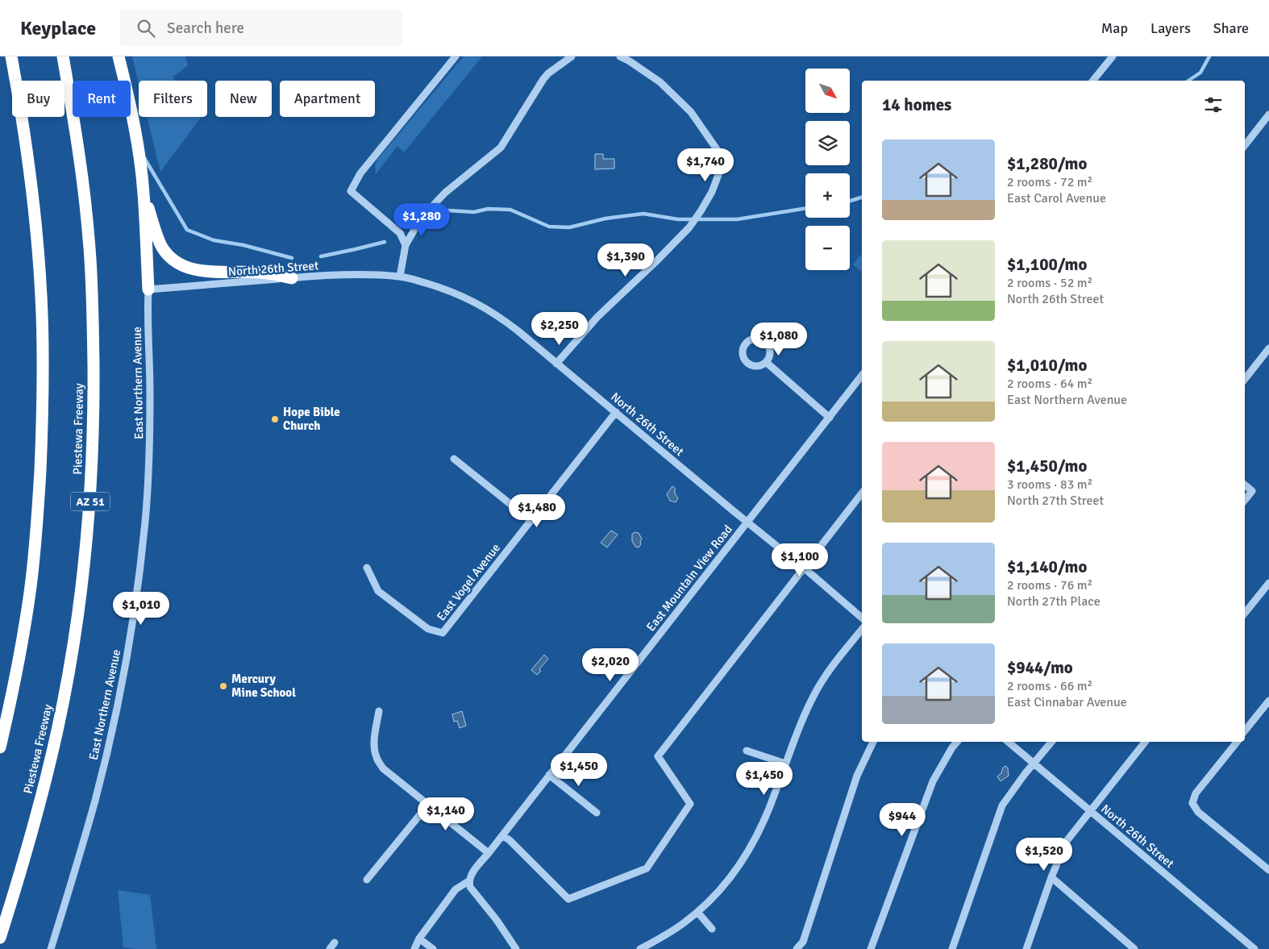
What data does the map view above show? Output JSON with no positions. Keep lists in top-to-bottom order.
{
  "streets": {
    "highway": ["Piestewa Freeway", "AZ 51"],
    "street": [
      "North 26th Street",
      "East Northern Avenue",
      "East Mountain View Road",
      "East Vogel Avenue"
    ]
  },
  "crossings": [
    ["North 26th Street", "East Northern Avenue"],
    ["North 26th Street", "East Mountain View Road"],
    ["North 26th Street", "East Vogel Avenue"]
  ],
  "places": ["Hope Bible Church", "Mercury Mine School"],
  "north": "bottom right",
  "page": {
    "header": "Keyplace",
    "search": "Search here",
    "nav": ["Map", "Layers", "Share"],
    "map_buttons": ["+", "−"],
    "chip": [
      "Buy",
      "Rent",
      "Filters",
      "New",
      "Apartment"
    ],
    "heading": "14 homes",
    "list": [
      {
        "name": "$1,280/mo",
        "note": "2 rooms · 72 m² · East Carol Avenue"
      },
      {
        "name": "$1,100/mo",
        "note": "2 rooms · 52 m² · North 26th Street"
      },
      {
        "name": "$1,010/mo",
        "note": "2 rooms · 64 m² · East Northern Avenue"
      },
      {
        "name": "$1,450/mo",
        "note": "3 rooms · 83 m² · North 27th Street"
      },
      {
        "name": "$1,140/mo",
        "note": "2 rooms · 76 m² · North 27th Place"
      },
      {
        "name": "$944/mo",
        "note": "2 rooms · 66 m² · East Cinnabar Avenue"
      }
    ],
    "price": [
      "$1,740",
      "$1,280",
      "$1,390",
      "$2,250",
      "$1,080",
      "$1,480",
      "$1,100",
      "$1,010",
      "$2,020",
      "$1,450",
      "$1,450",
      "$1,140",
      "$944",
      "$1,520"
    ]
  }
}
